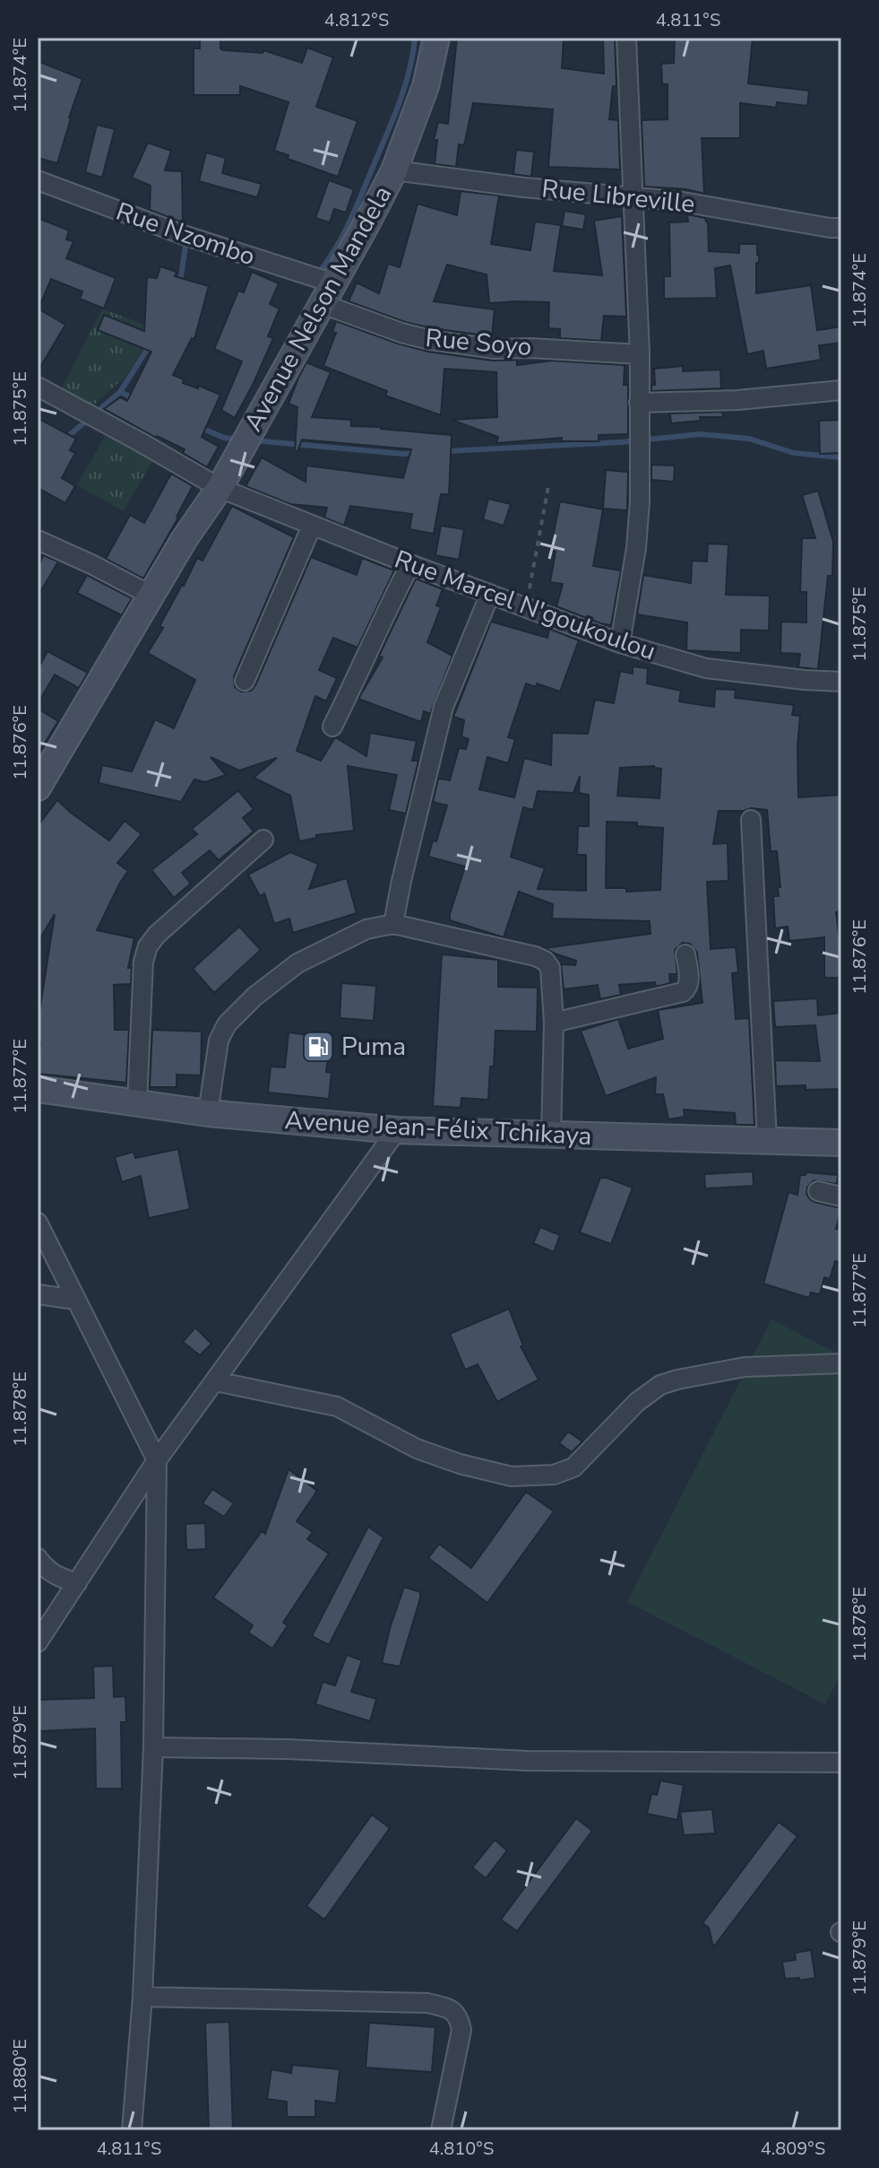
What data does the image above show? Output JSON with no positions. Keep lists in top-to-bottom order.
{
  "streets": {
    "street": [
      "Rue Libreville",
      "Rue Nzombo",
      "Avenue Nelson Mandela",
      "Rue Soyo",
      "Rue Marcel N'goukoulou",
      "Avenue Jean-Félix Tchikaya"
    ]
  },
  "crossings": [
    ["Rue Libreville", "Avenue Nelson Mandela"],
    ["Rue Nzombo", "Avenue Nelson Mandela"],
    ["Rue Nzombo", "Rue Soyo"],
    ["Avenue Nelson Mandela", "Rue Soyo"],
    ["Avenue Nelson Mandela", "Rue Marcel N'goukoulou"]
  ],
  "places": {
    "fuel station": ["Puma"]
  },
  "coordinates": [
    "4.812°S",
    "4.811°S",
    "11.874°E",
    "11.875°E",
    "11.876°E",
    "11.877°E",
    "11.878°E",
    "11.879°E",
    "11.880°E",
    "4.810°S",
    "4.809°S"
  ]
}
